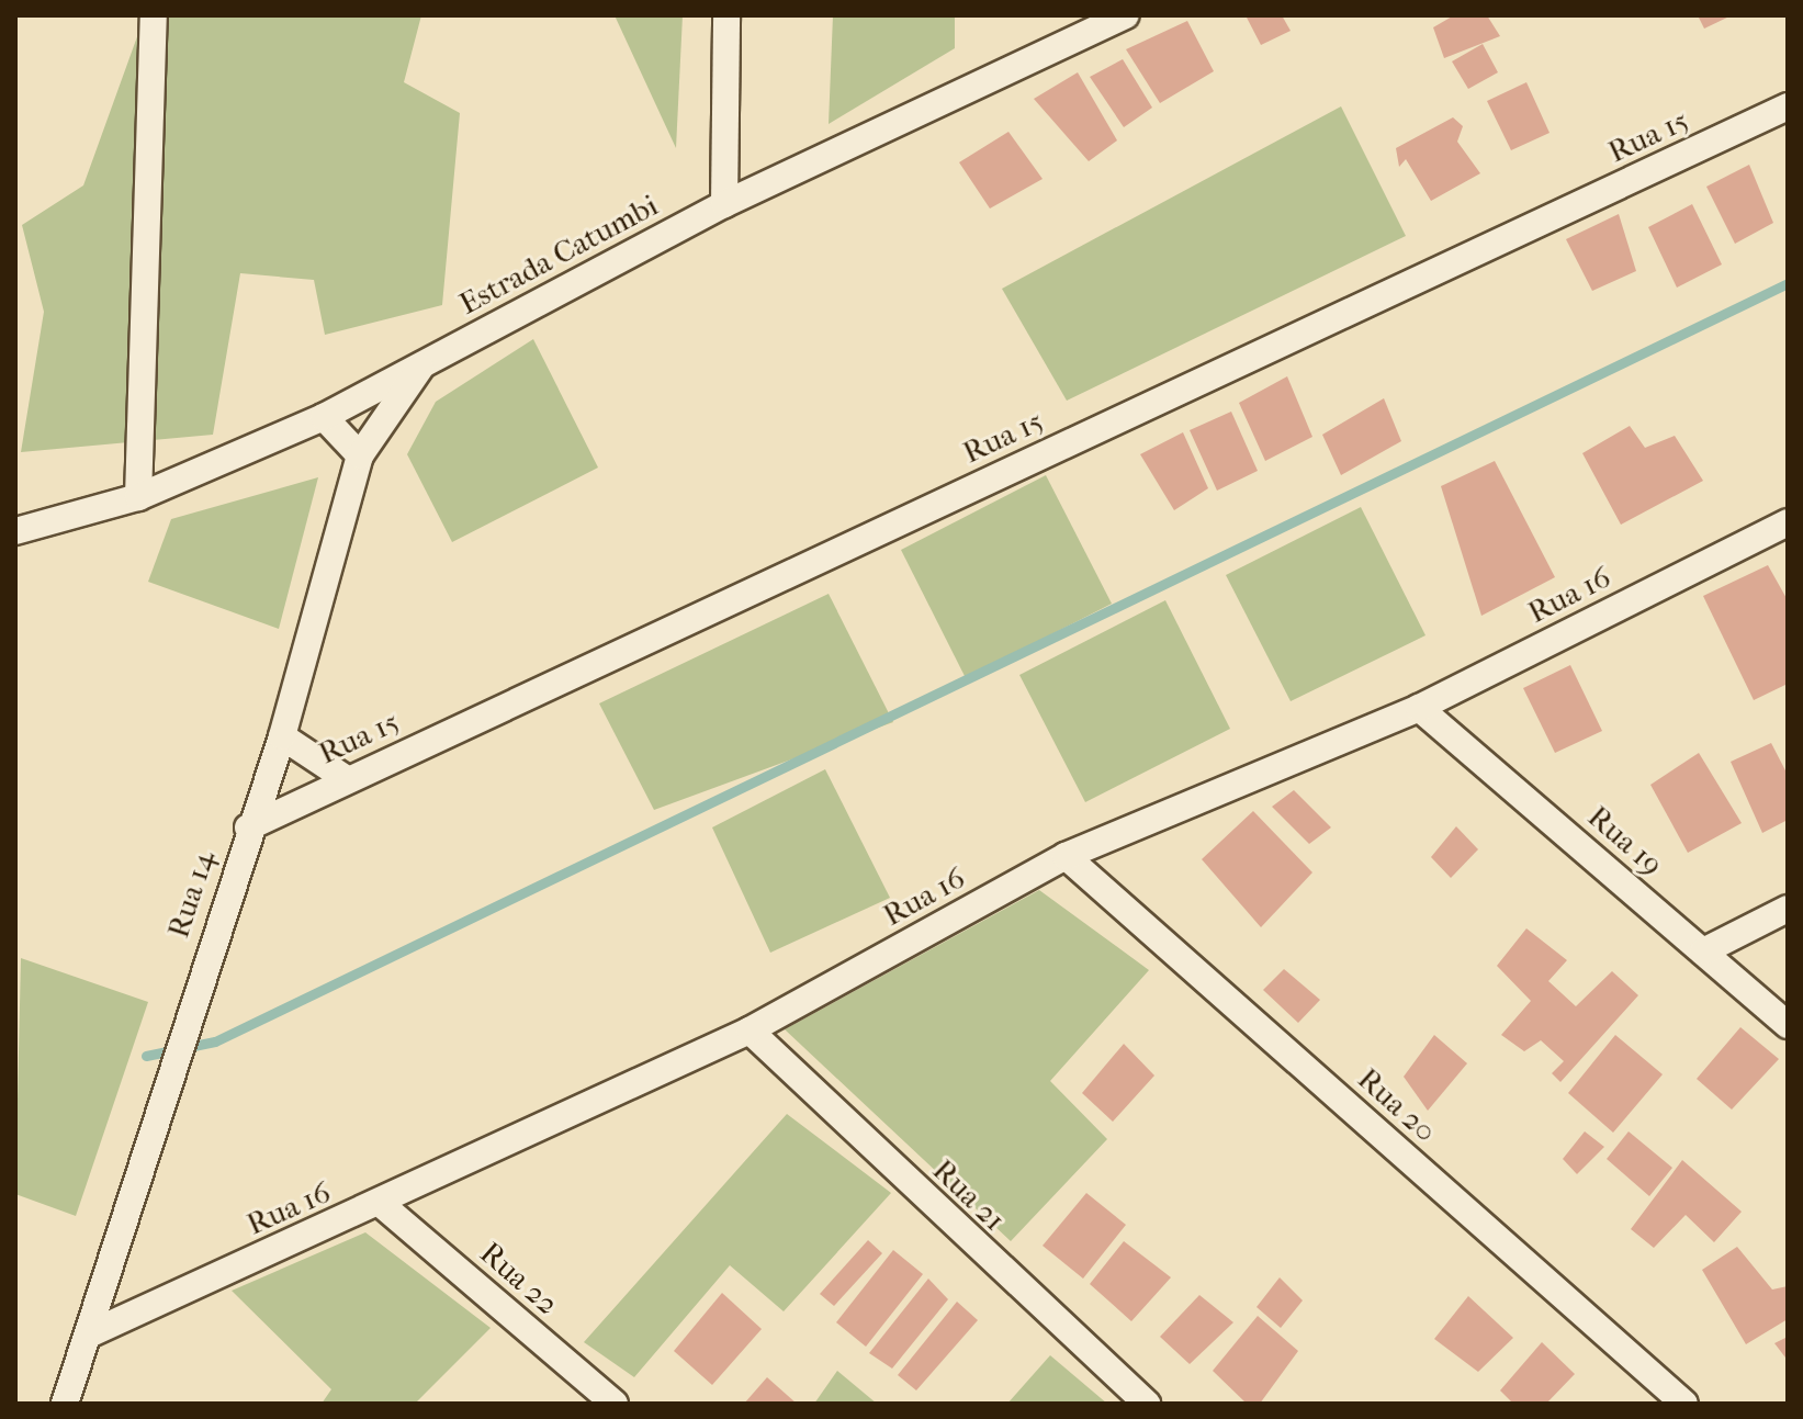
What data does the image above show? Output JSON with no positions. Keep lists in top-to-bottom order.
{
  "streets": {
    "street": [
      "Rua 15",
      "Estrada Catumbi",
      "Rua 16",
      "Rua 19",
      "Rua 14",
      "Rua 20",
      "Rua 21",
      "Rua 22"
    ]
  },
  "crossings": [
    ["Rua 15", "Rua 14"],
    ["Estrada Catumbi", "Rua 14"],
    ["Rua 16", "Rua 19"],
    ["Rua 16", "Rua 14"],
    ["Rua 16", "Rua 20"],
    ["Rua 16", "Rua 21"],
    ["Rua 16", "Rua 22"]
  ]
}
